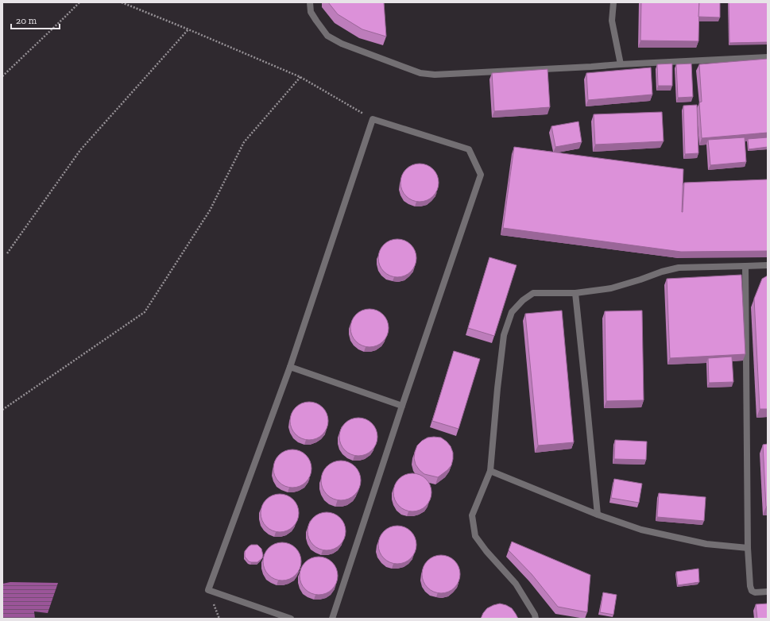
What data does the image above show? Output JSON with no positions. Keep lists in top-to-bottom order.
{
  "scale_bar": "20 m"
}
